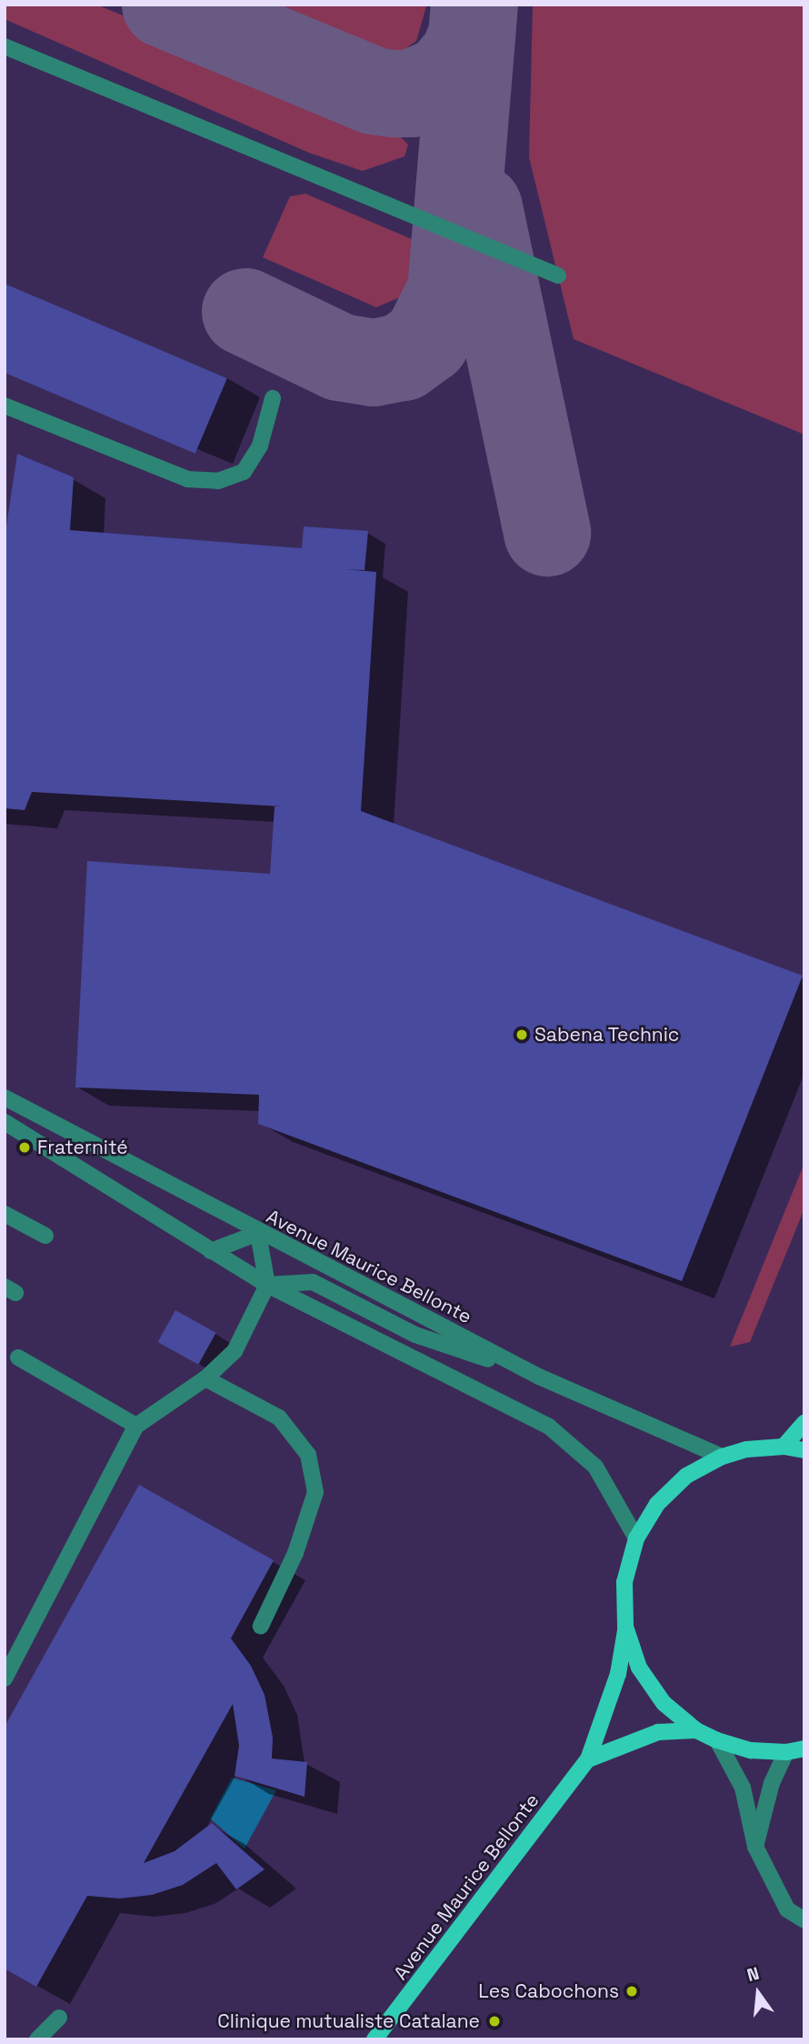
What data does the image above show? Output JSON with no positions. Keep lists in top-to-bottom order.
{
  "streets": {
    "main road": ["Avenue Maurice Bellonte"]
  },
  "places": [
    "Sabena Technic",
    "Fraternité",
    "Les Cabochons",
    "Clinique mutualiste Catalane"
  ],
  "north": "top"
}
